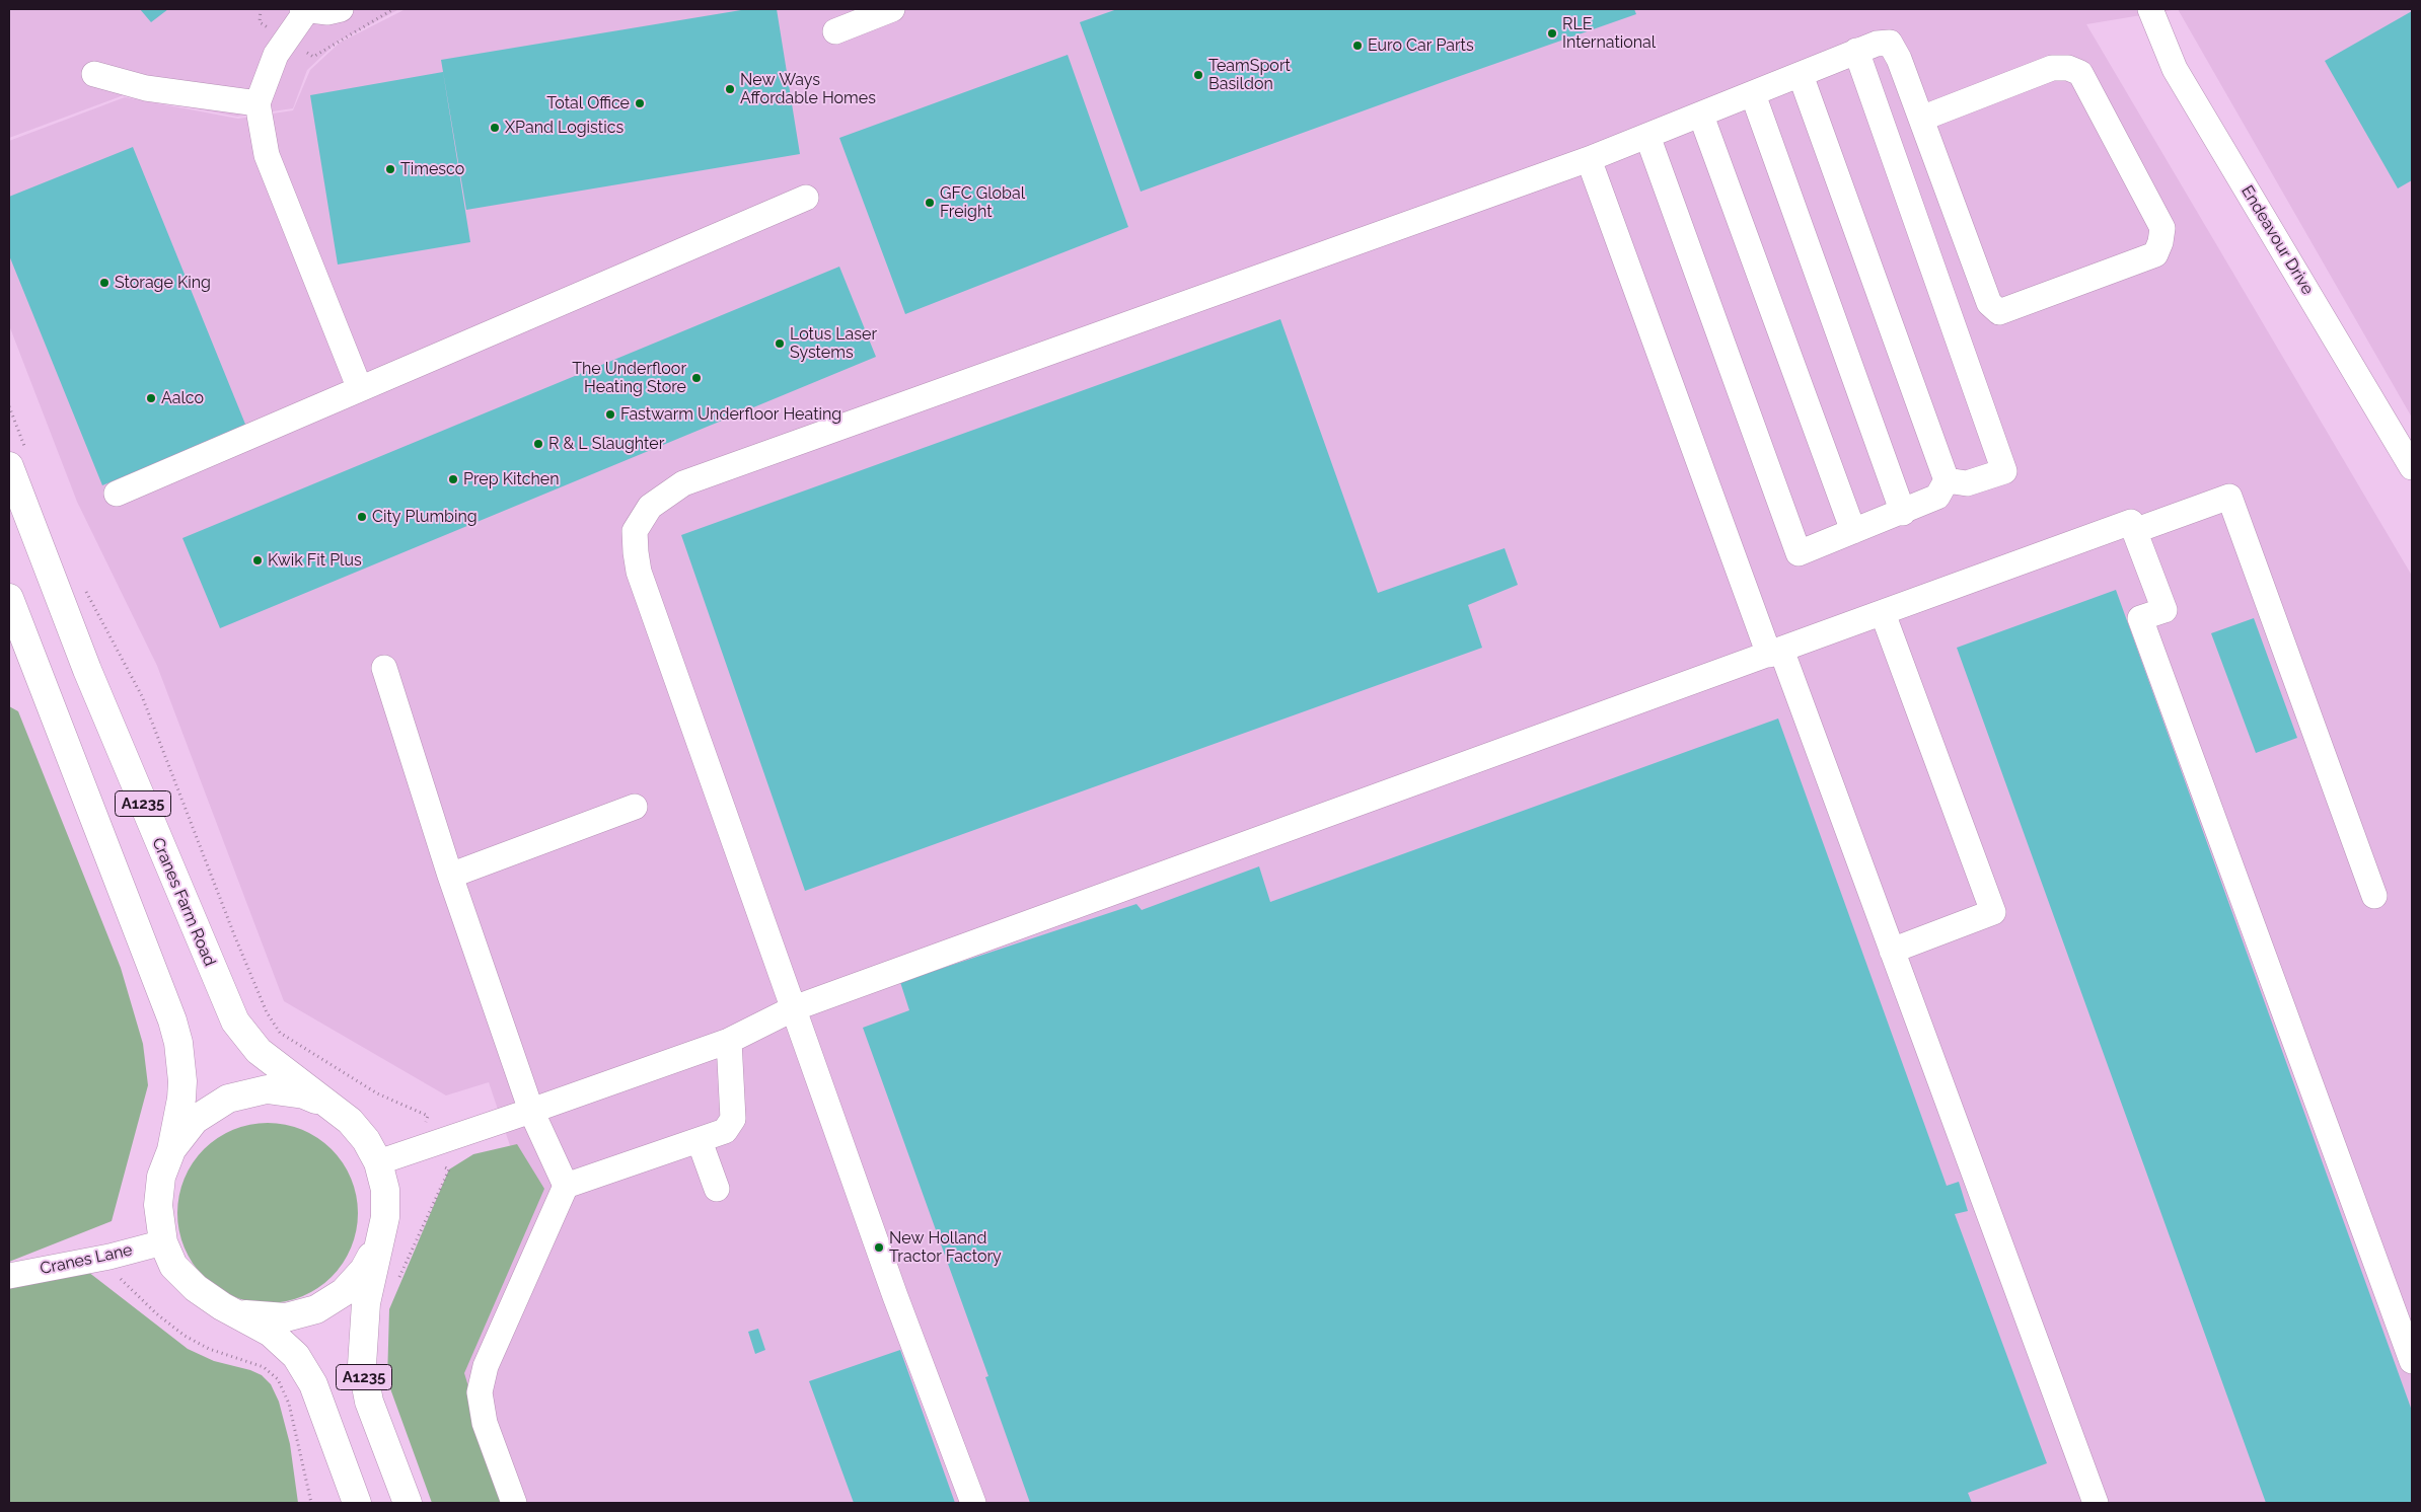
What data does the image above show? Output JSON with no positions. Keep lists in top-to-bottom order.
{
  "streets": {
    "main road": ["A1235", "Cranes Farm Road"],
    "street": ["Endeavour Drive", "Cranes Lane"]
  },
  "crossings": [
    ["Cranes Farm Road", "Cranes Lane"]
  ],
  "places": [
    "RLE International",
    "Euro Car Parts",
    "TeamSport Basildon",
    "New Ways Affordable Homes",
    "Total Office",
    "XPand Logistics",
    "Timesco",
    "GFC Global Freight",
    "Storage King",
    "Lotus Laser Systems",
    "The Underfloor Heating Store",
    "Aalco",
    "Fastwarm Underfloor Heating",
    "R & L Slaughter",
    "Prep Kitchen",
    "City Plumbing",
    "Kwik Fit Plus",
    "New Holland Tractor Factory"
  ]
}
